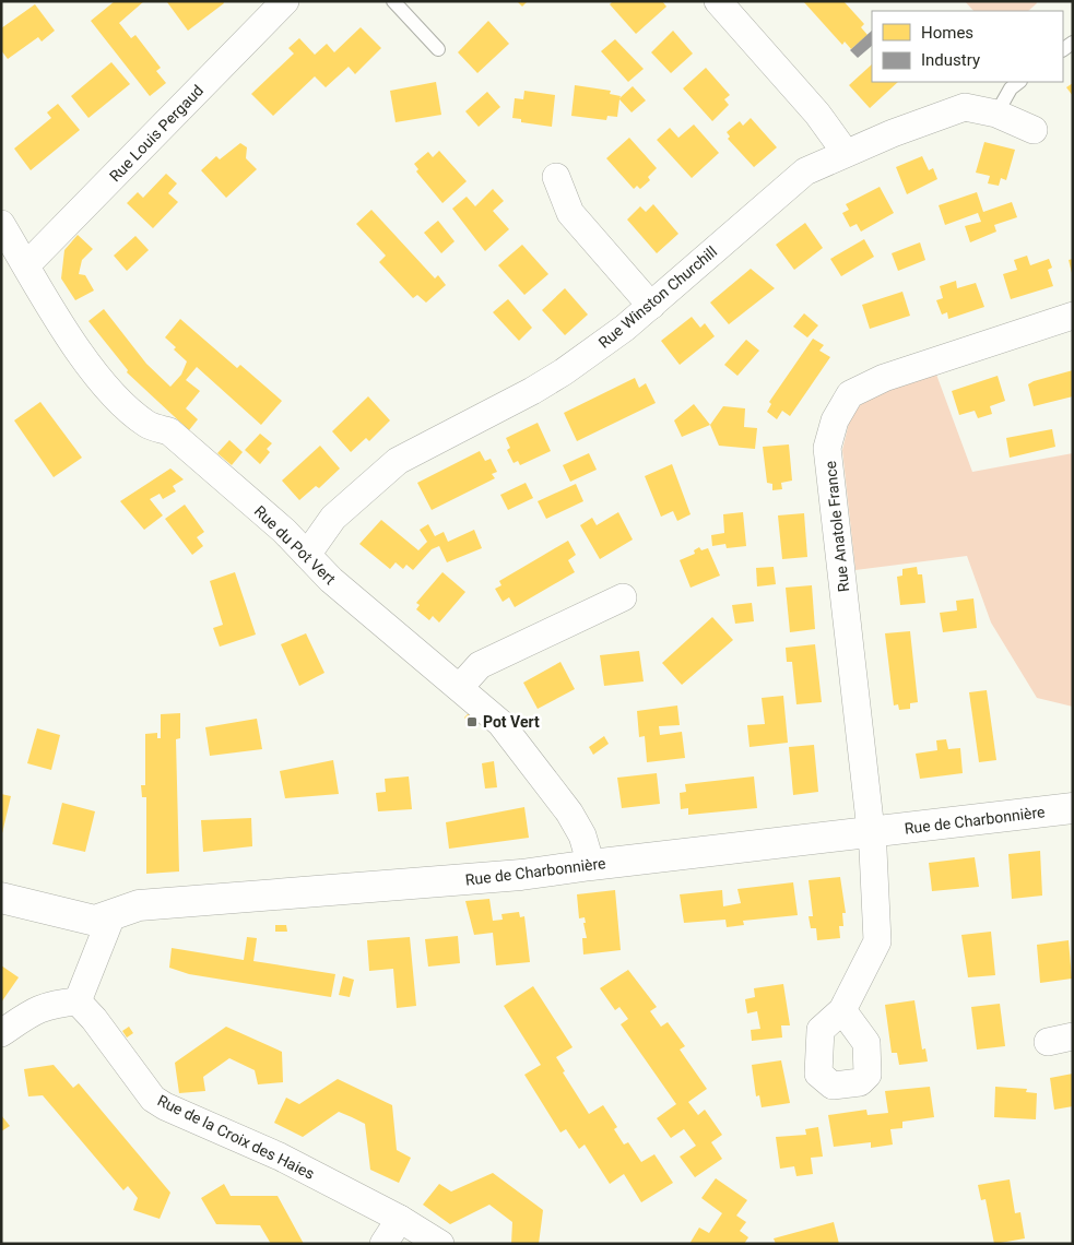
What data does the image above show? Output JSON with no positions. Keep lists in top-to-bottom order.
{
  "streets": {
    "street": [
      "Rue Louis Pergaud",
      "Rue Winston Churchill",
      "Rue Anatole France",
      "Rue du Pot Vert",
      "Rue de Charbonnière",
      "Rue de la Croix des Haies"
    ]
  },
  "crossings": [
    ["Rue Louis Pergaud", "Rue du Pot Vert"],
    ["Rue Winston Churchill", "Rue du Pot Vert"],
    ["Rue Anatole France", "Rue de Charbonnière"],
    ["Rue du Pot Vert", "Rue de Charbonnière"]
  ],
  "places": {
    "transit": ["Pot Vert"]
  },
  "legend": ["Homes", "Industry"]
}
